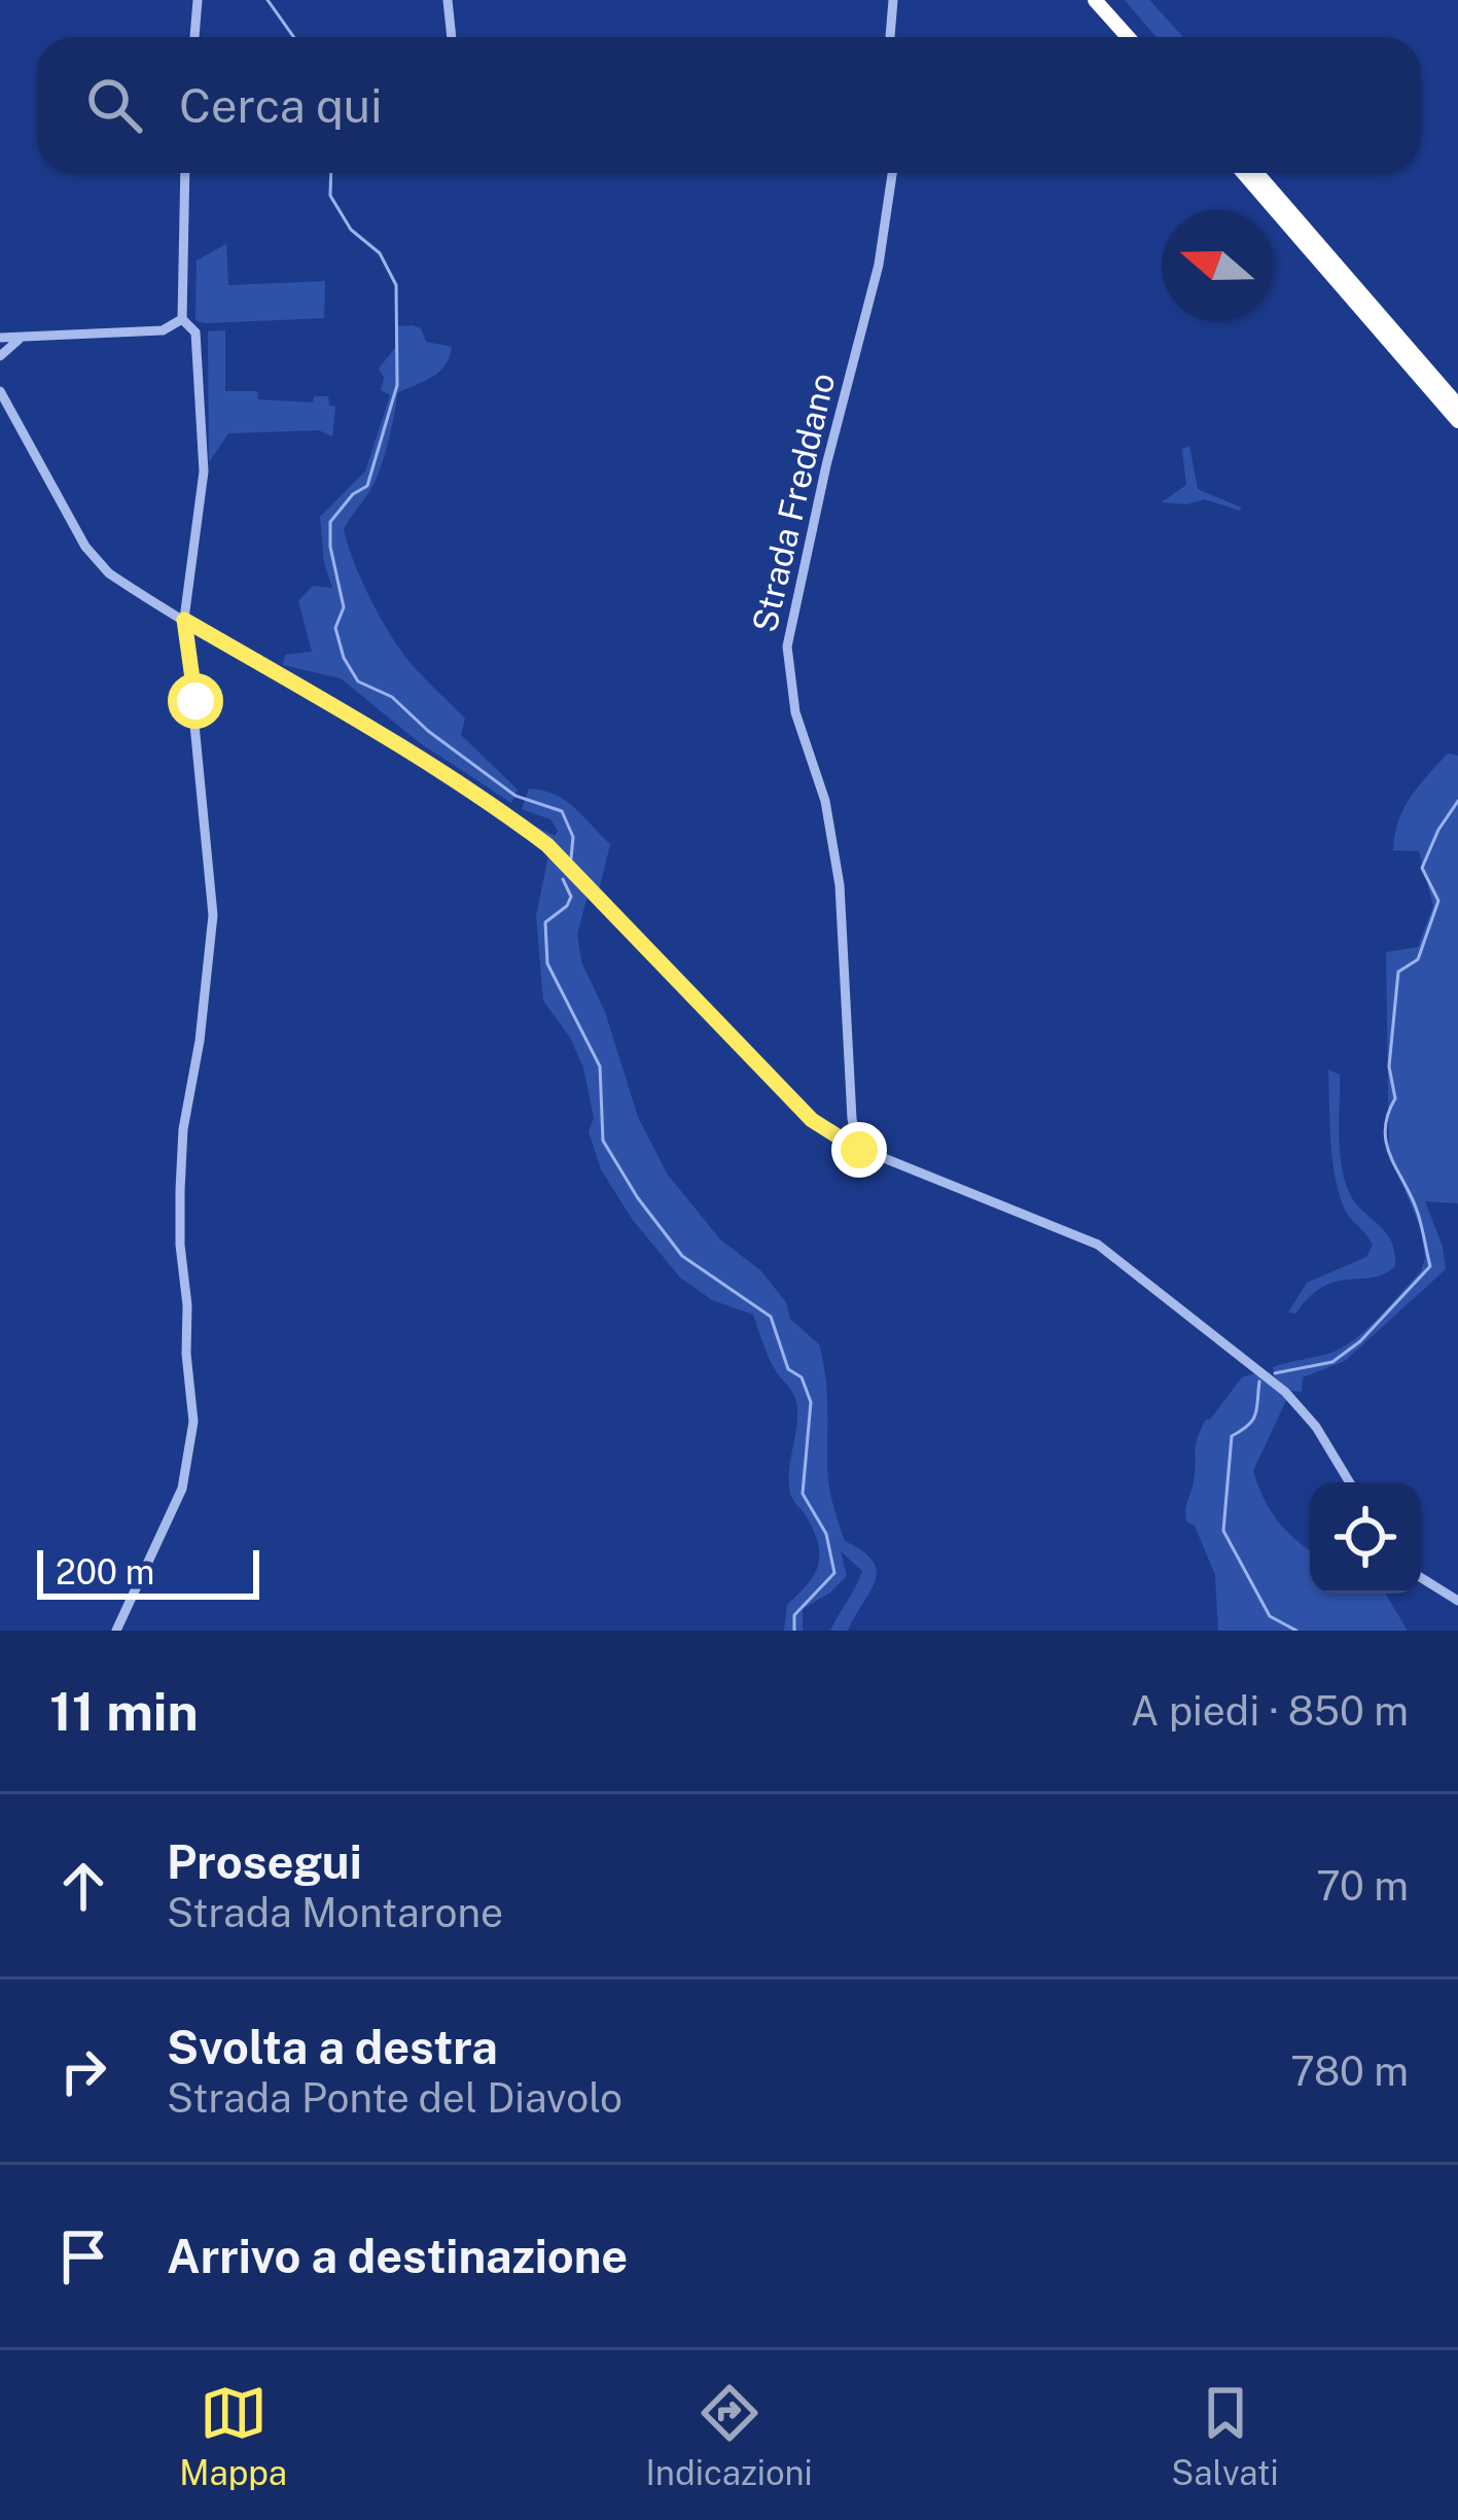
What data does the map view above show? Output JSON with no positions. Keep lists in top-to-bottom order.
{
  "streets": {
    "street": ["Strada Freddano"]
  },
  "scale_bar": "200 m",
  "north": "left",
  "page": {
    "search": "Cerca qui",
    "scale": "200 m",
    "heading": ["11 min", "A piedi · 850 m"],
    "list": [
      ["Prosegui", "Strada Montarone", "70 m"],
      ["Svolta a destra", "Strada Ponte del Diavolo", "780 m"],
      "Arrivo a destinazione"
    ],
    "nav": ["Mappa", "Indicazioni", "Salvati"]
  }
}
